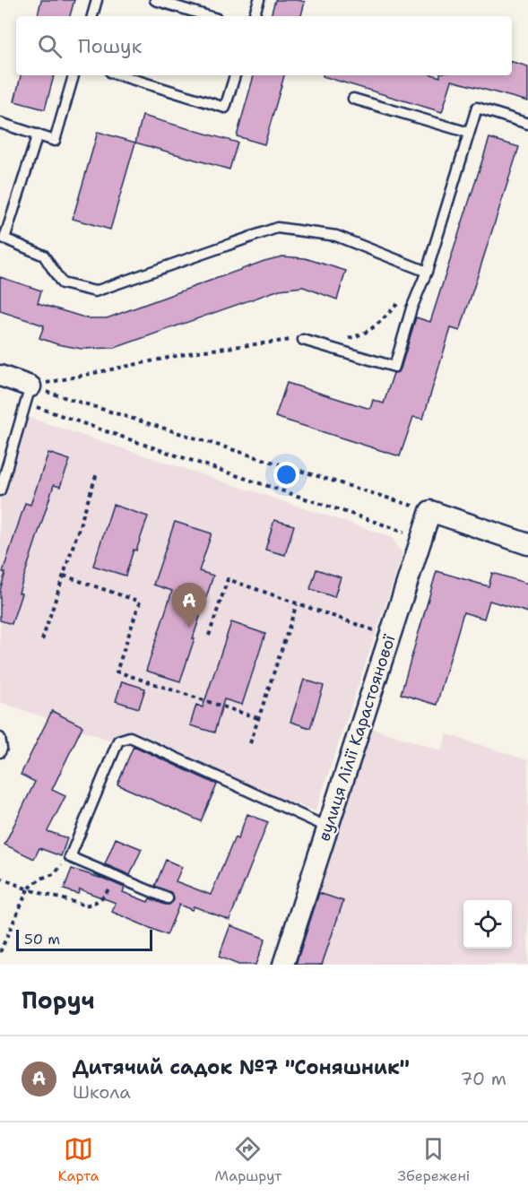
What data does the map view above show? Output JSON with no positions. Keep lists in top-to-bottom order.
{
  "streets": {
    "street": ["вулиця Лілії Карастоянової"]
  },
  "scale_bar": "50 m",
  "page": {
    "search": "Пошук",
    "pins": "A",
    "scale": "50 m",
    "heading": "Поруч",
    "list": [
      {
        "mark": "A",
        "name": "Дитячий садок №7 \"Соняшник\"",
        "note": "Школа",
        "value": "70 m"
      }
    ],
    "nav": ["Карта", "Маршрут", "Збережені"]
  }
}
